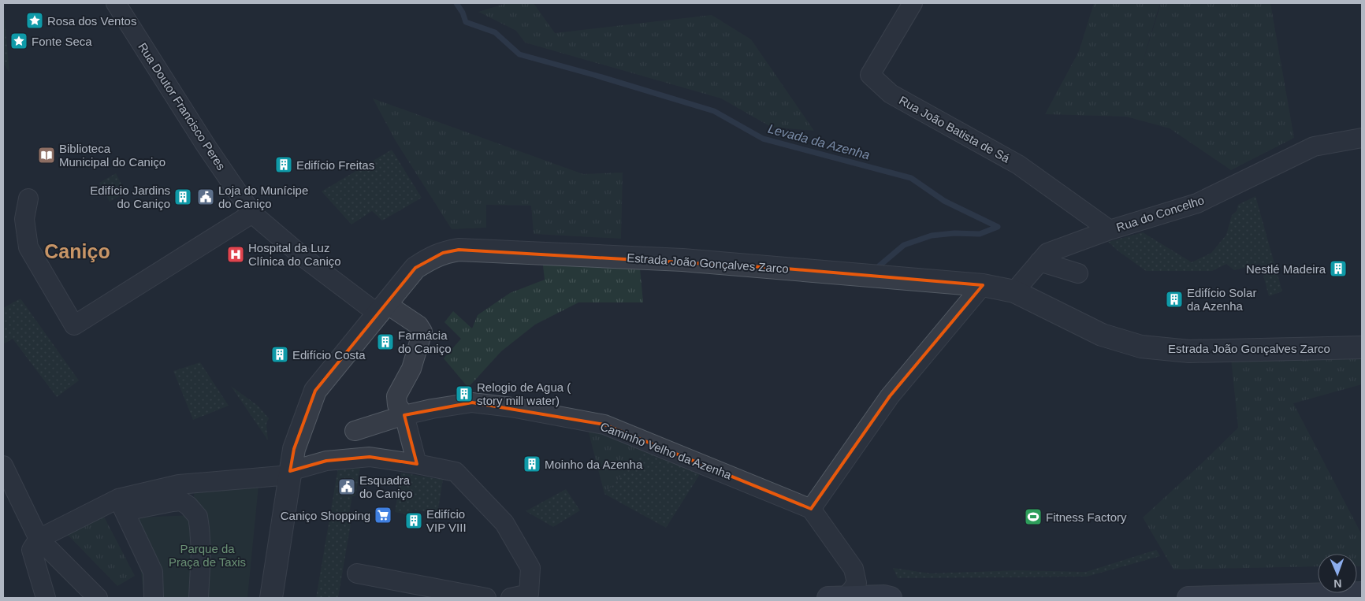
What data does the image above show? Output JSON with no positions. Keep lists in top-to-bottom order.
{
  "streets": {
    "street": [
      "Rua Doutor Francisco Peres",
      "Rua João Batista de Sá",
      "Rua do Concelho",
      "Estrada João Gonçalves Zarco",
      "Caminho Velho da Azenha"
    ]
  },
  "crossings": [
    ["Rua Doutor Francisco Peres", "Estrada João Gonçalves Zarco"],
    ["Rua Doutor Francisco Peres", "Caminho Velho da Azenha"],
    ["Rua João Batista de Sá", "Rua do Concelho"],
    ["Rua do Concelho", "Estrada João Gonçalves Zarco"]
  ],
  "districts": ["Caniço"],
  "water": ["Levada da Azenha"],
  "parks": ["Parque da Praça de Taxis"],
  "places": {
    "place": ["Rosa dos Ventos", "Fonte Seca"],
    "library": ["Biblioteca Municipal do Caniço"],
    "building": [
      "Edifício Freitas",
      "Edifício Jardins do Caniço",
      "Nestlé Madeira",
      "Edifício Solar da Azenha",
      "Farmácia do Caniço",
      "Edifício Costa",
      "Relogio de Agua ( story mill water)",
      "Moinho da Azenha",
      "Edifício VIP VIII"
    ],
    "public building": ["Loja do Munícipe do Caniço", "Esquadra do Caniço"],
    "hospital": ["Hospital da Luz Clínica do Caniço"],
    "supermarket": ["Caniço Shopping"],
    "sports": ["Fitness Factory"]
  },
  "north": "bottom"
}
